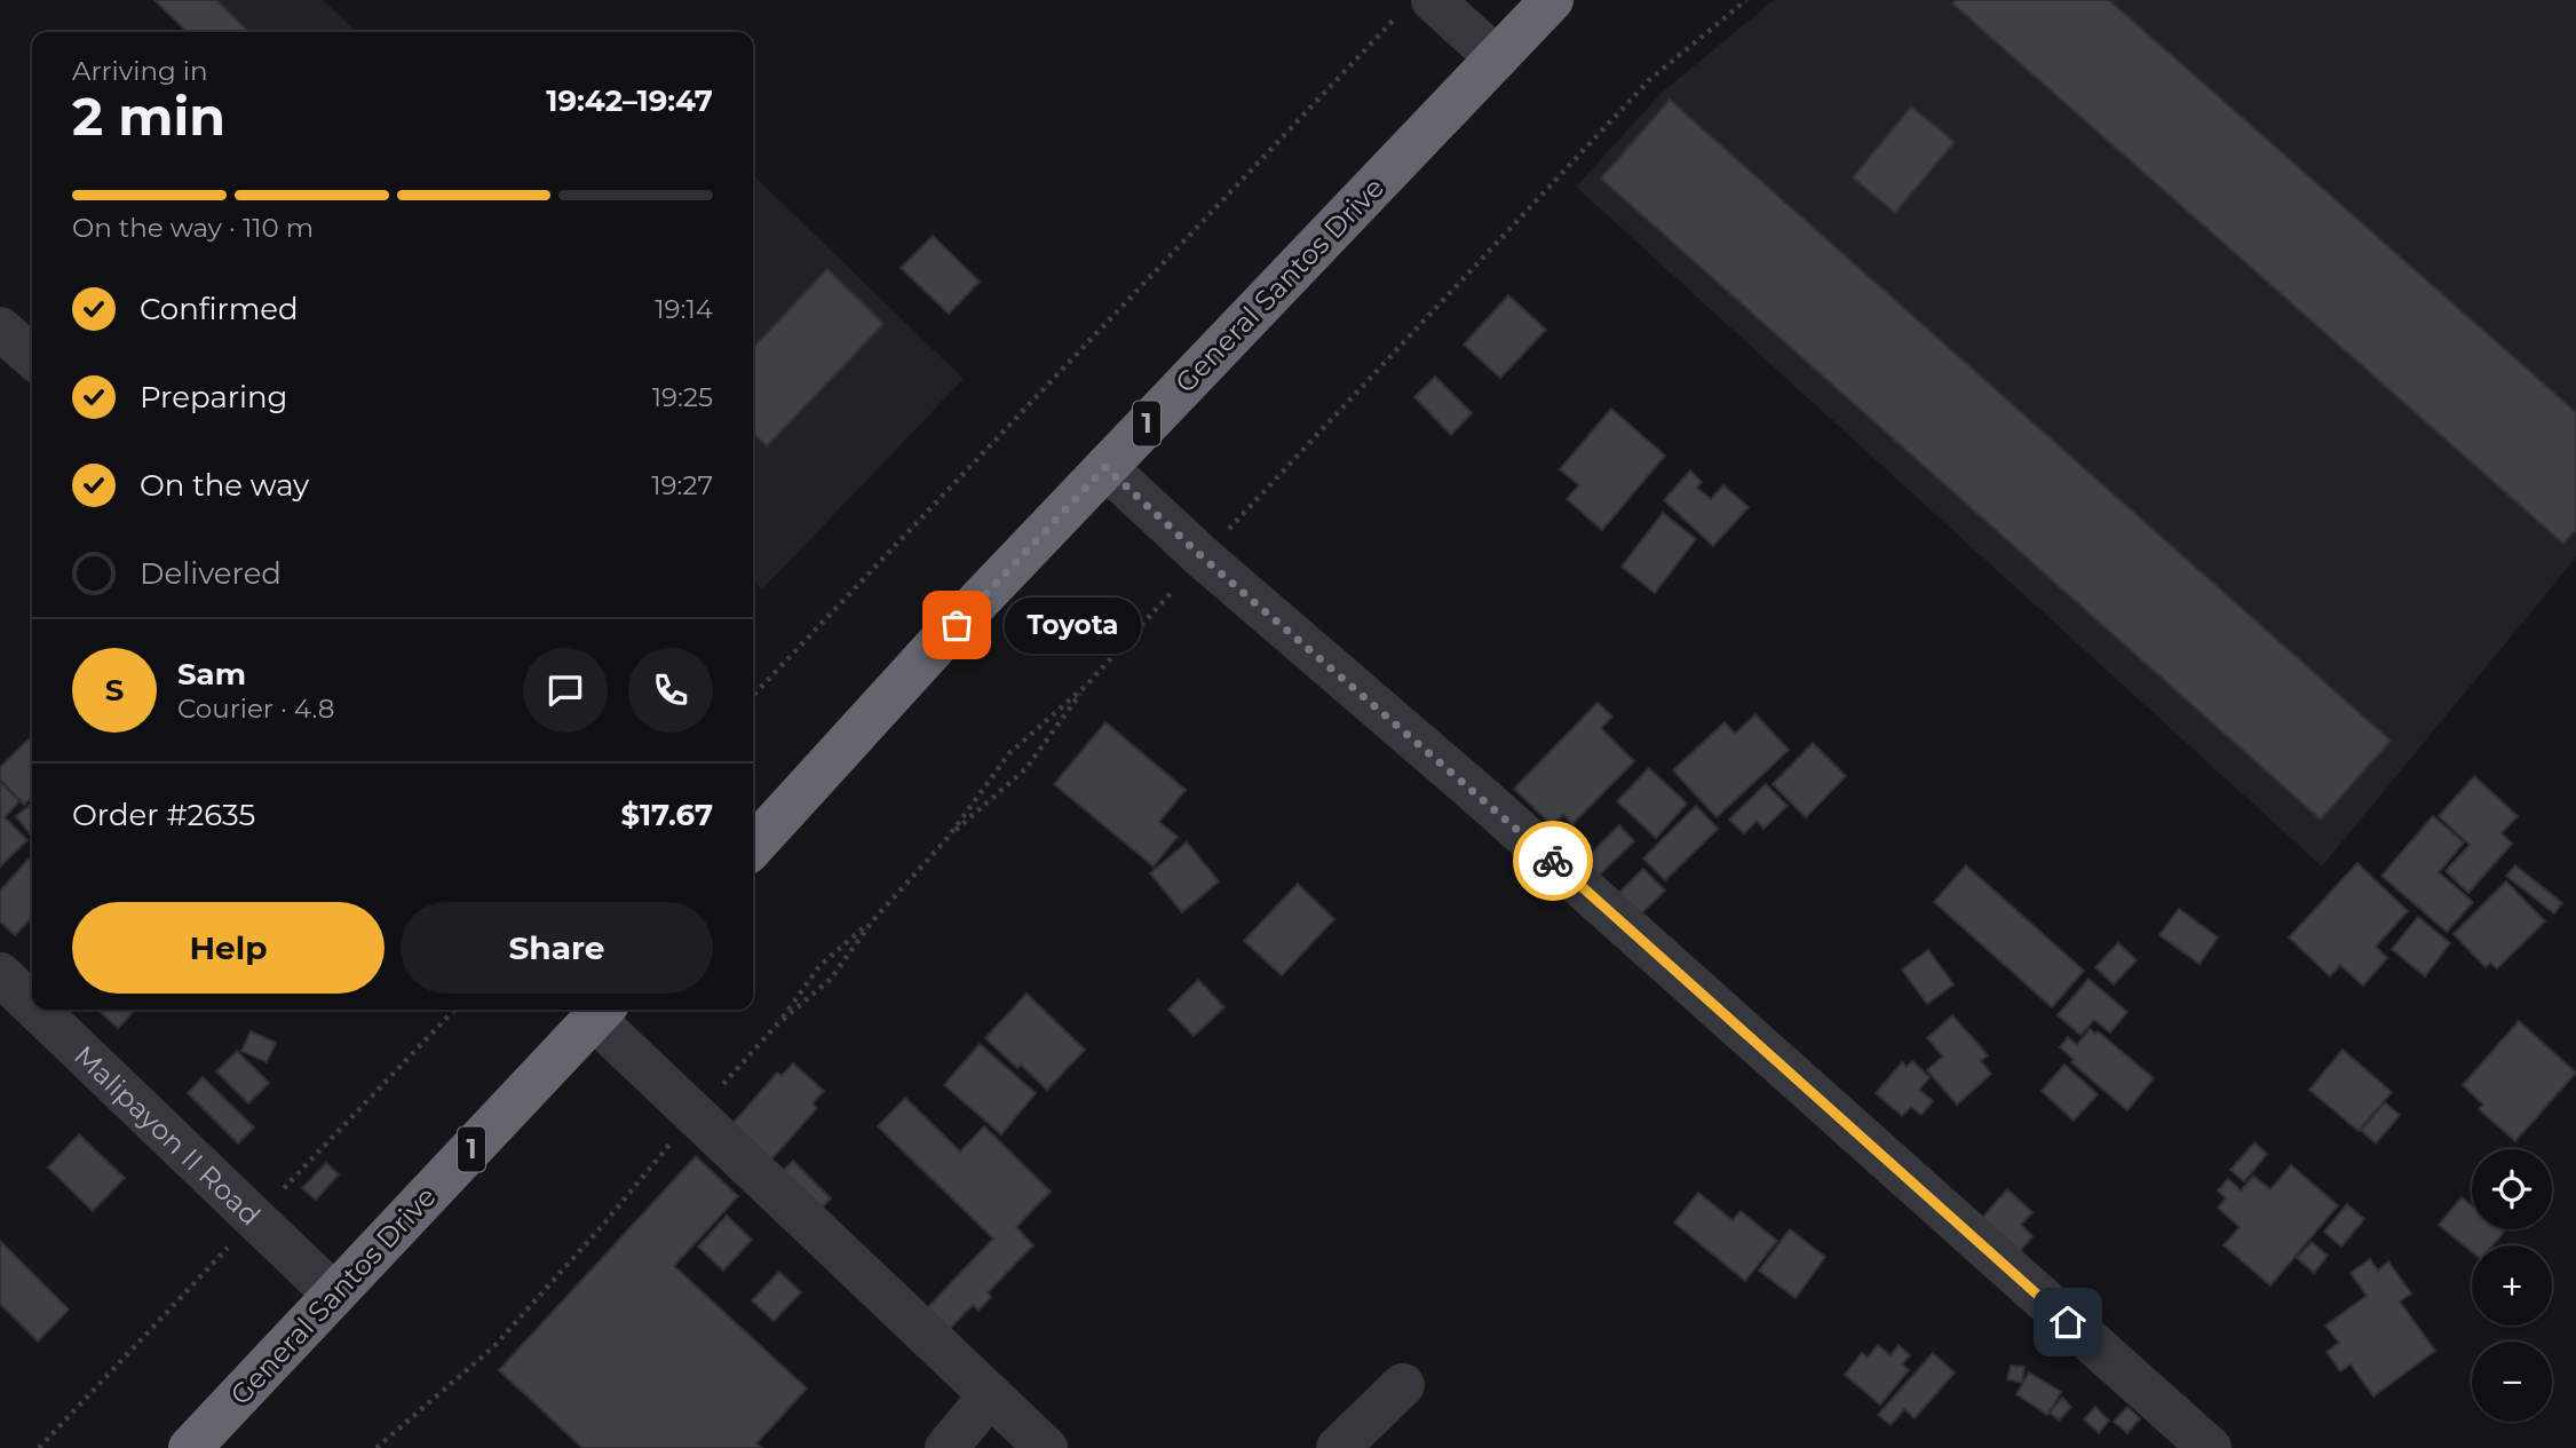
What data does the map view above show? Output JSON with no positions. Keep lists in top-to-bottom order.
{
  "streets": {
    "highway": ["General Santos Drive", "1"],
    "street": ["Malipayon II Road"]
  },
  "crossings": [
    ["General Santos Drive", "Malipayon II Road"]
  ],
  "places": ["Toyota"],
  "page": {
    "heading": ["2 min", "Arriving in", "19:42–19:47"],
    "panel": [
      "Sam",
      "Courier · 4.8",
      "Order #2635",
      "$17.67"
    ],
    "bar": "On the way · 110 m",
    "list": [
      ["Confirmed", "19:14"],
      ["Preparing", "19:25"],
      ["On the way", "19:27"],
      "Delivered"
    ],
    "bubble": "Toyota",
    "round": "S",
    "buttons": ["Help", "Share"],
    "map_buttons": ["+", "−"]
  }
}
